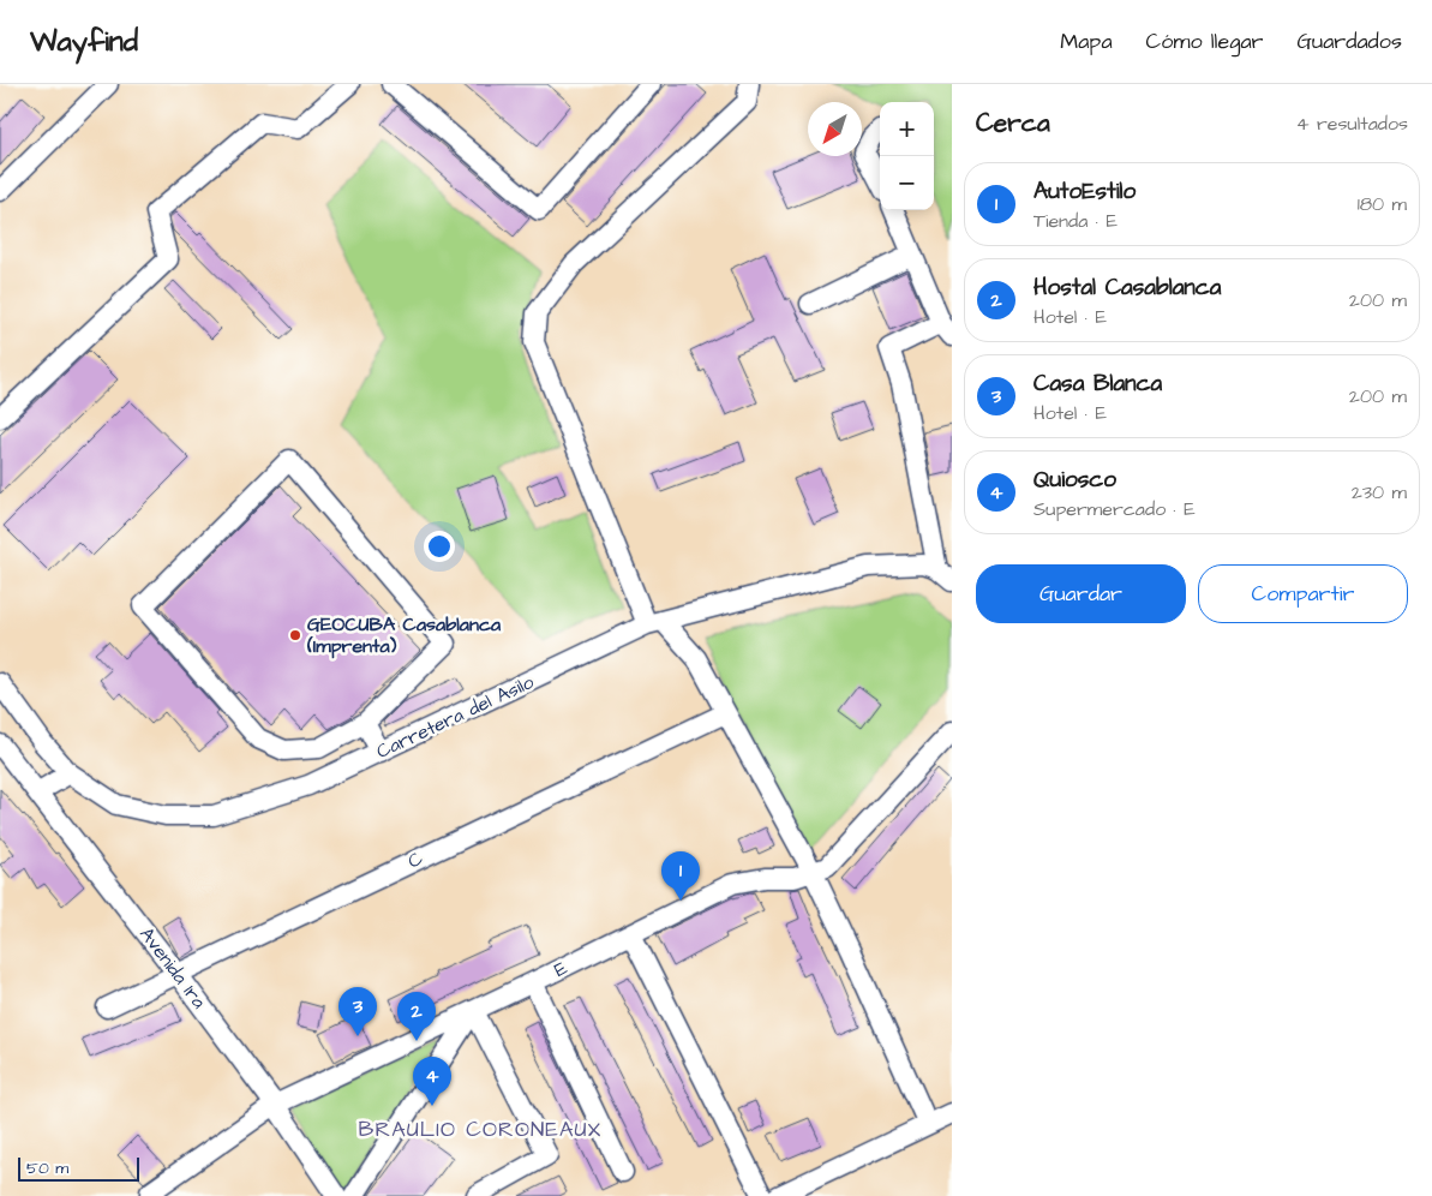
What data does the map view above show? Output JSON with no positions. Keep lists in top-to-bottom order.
{
  "streets": {
    "street": [
      "Carretera del Asilo",
      "C",
      "Avenida 1ra",
      "E"
    ]
  },
  "crossings": [
    ["C", "Avenida 1ra"],
    ["Avenida 1ra", "E"]
  ],
  "districts": ["BRAULIO CORONEAUX"],
  "places": ["GEOCUBA Casablanca (Imprenta)"],
  "scale_bar": "50 m",
  "north": "bottom left",
  "page": {
    "header": "Wayfind",
    "nav": ["Mapa", "Cómo llegar", "Guardados"],
    "heading": ["Cerca", "4 resultados"],
    "map_buttons": ["+", "−"],
    "list": [
      {
        "mark": "1",
        "name": "AutoEstilo",
        "note": "Tienda · E",
        "value": "180 m"
      },
      {
        "mark": "2",
        "name": "Hostal Casablanca",
        "note": "Hotel · E",
        "value": "200 m"
      },
      {
        "mark": "3",
        "name": "Casa Blanca",
        "note": "Hotel · E",
        "value": "200 m"
      },
      {
        "mark": "4",
        "name": "Quiosco",
        "note": "Supermercado · E",
        "value": "230 m"
      }
    ],
    "buttons": ["Guardar", "Compartir"],
    "pins": [
      "1",
      "3",
      "2",
      "4"
    ],
    "scale": "50 m"
  }
}
